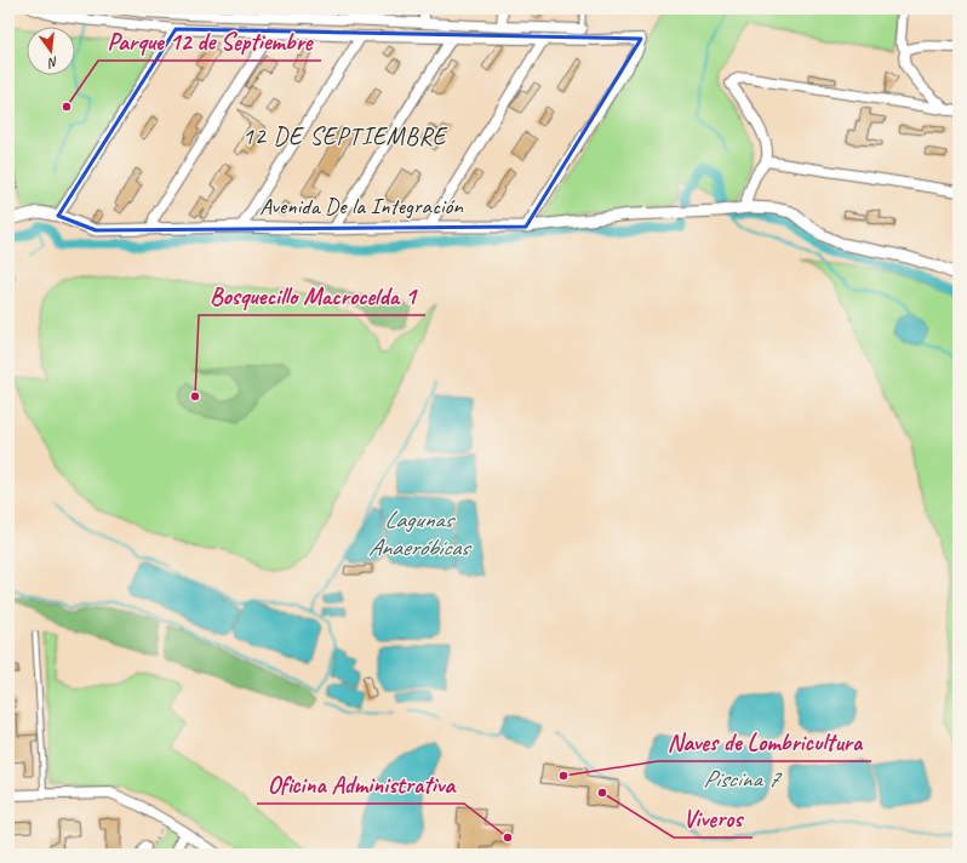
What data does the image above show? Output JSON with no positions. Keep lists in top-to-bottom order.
{
  "streets": {
    "street": ["Avenida De la Integración"]
  },
  "districts": ["12 DE SEPTIEMBRE"],
  "water": ["Lagunas Anaeróbicas", "Piscina 7"],
  "places": [
    "Parque 12 de Septiembre",
    "Bosquecillo Macrocelda 1",
    "Naves de Lombricultura",
    "Viveros",
    "Oficina Administrativa"
  ],
  "north": "bottom"
}
